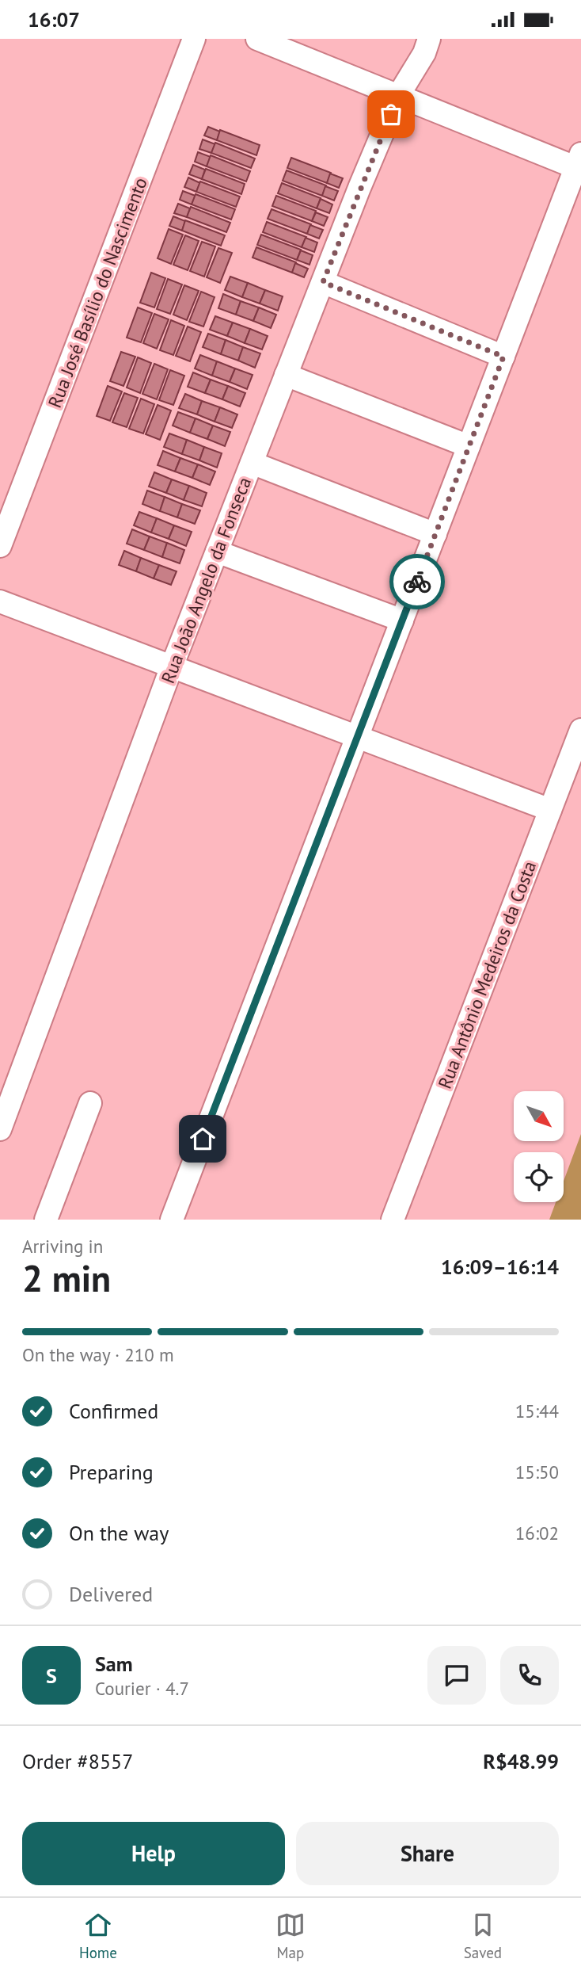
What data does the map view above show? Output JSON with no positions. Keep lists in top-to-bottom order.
{
  "streets": {
    "street": ["Rua José Basílio do Nascimento", "Rua João Angelo da Fonseca", "Rua Antônio Medeiros da Costa"]
  },
  "north": "bottom right",
  "page": {
    "status": "16:07",
    "heading": ["2 min", "Arriving in", "16:09–16:14"],
    "panel": [
      "Sam",
      "Courier · 4.7",
      "Order #8557",
      "R$48.99"
    ],
    "bar": "On the way · 210 m",
    "list": [
      ["Confirmed", "15:44"],
      ["Preparing", "15:50"],
      ["On the way", "16:02"],
      "Delivered"
    ],
    "round": "S",
    "buttons": ["Help", "Share"],
    "tabs": ["Home", "Map", "Saved"]
  }
}
